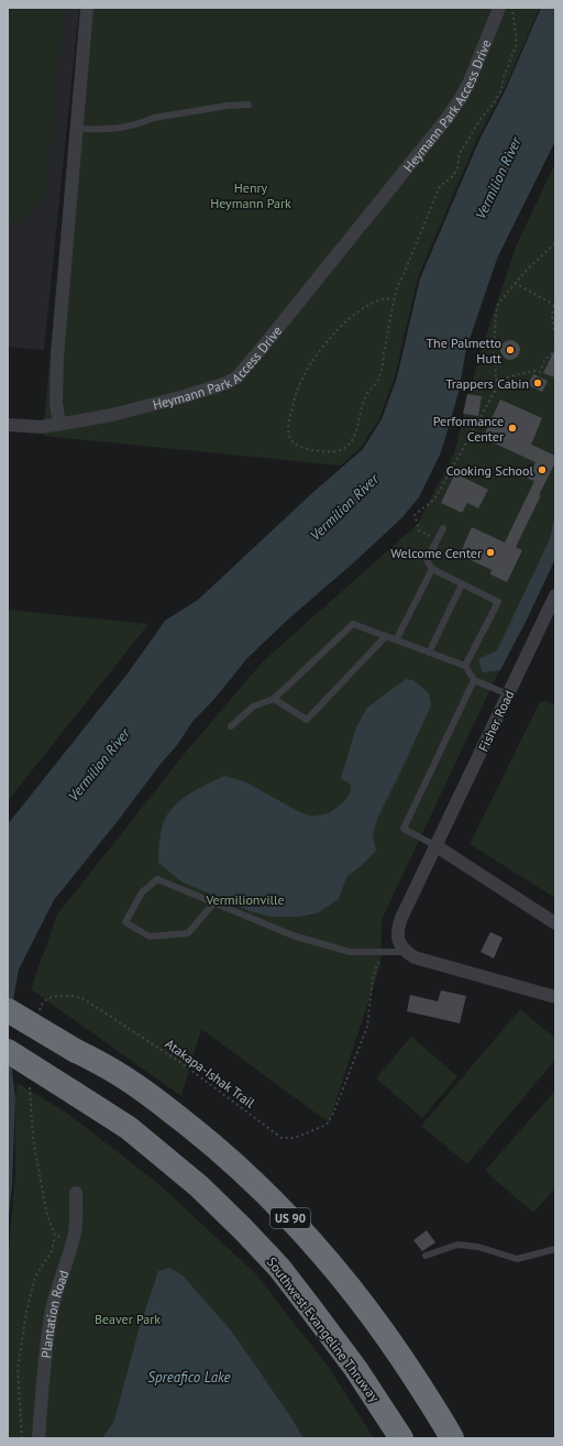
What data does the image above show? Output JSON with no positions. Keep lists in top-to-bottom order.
{
  "streets": {
    "highway": ["US 90", "Southwest Evangeline Thruway"],
    "street": ["Heymann Park Access Drive", "Fisher Road", "Plantation Road"],
    "path": ["Atakapa-Ishak Trail"]
  },
  "water": ["Vermilion River", "Spreafico Lake"],
  "parks": ["Henry Heymann Park", "Vermilionville", "Beaver Park"],
  "places": [
    "The Palmetto Hutt",
    "Trappers Cabin",
    "Performance Center",
    "Cooking School",
    "Welcome Center"
  ]
}
